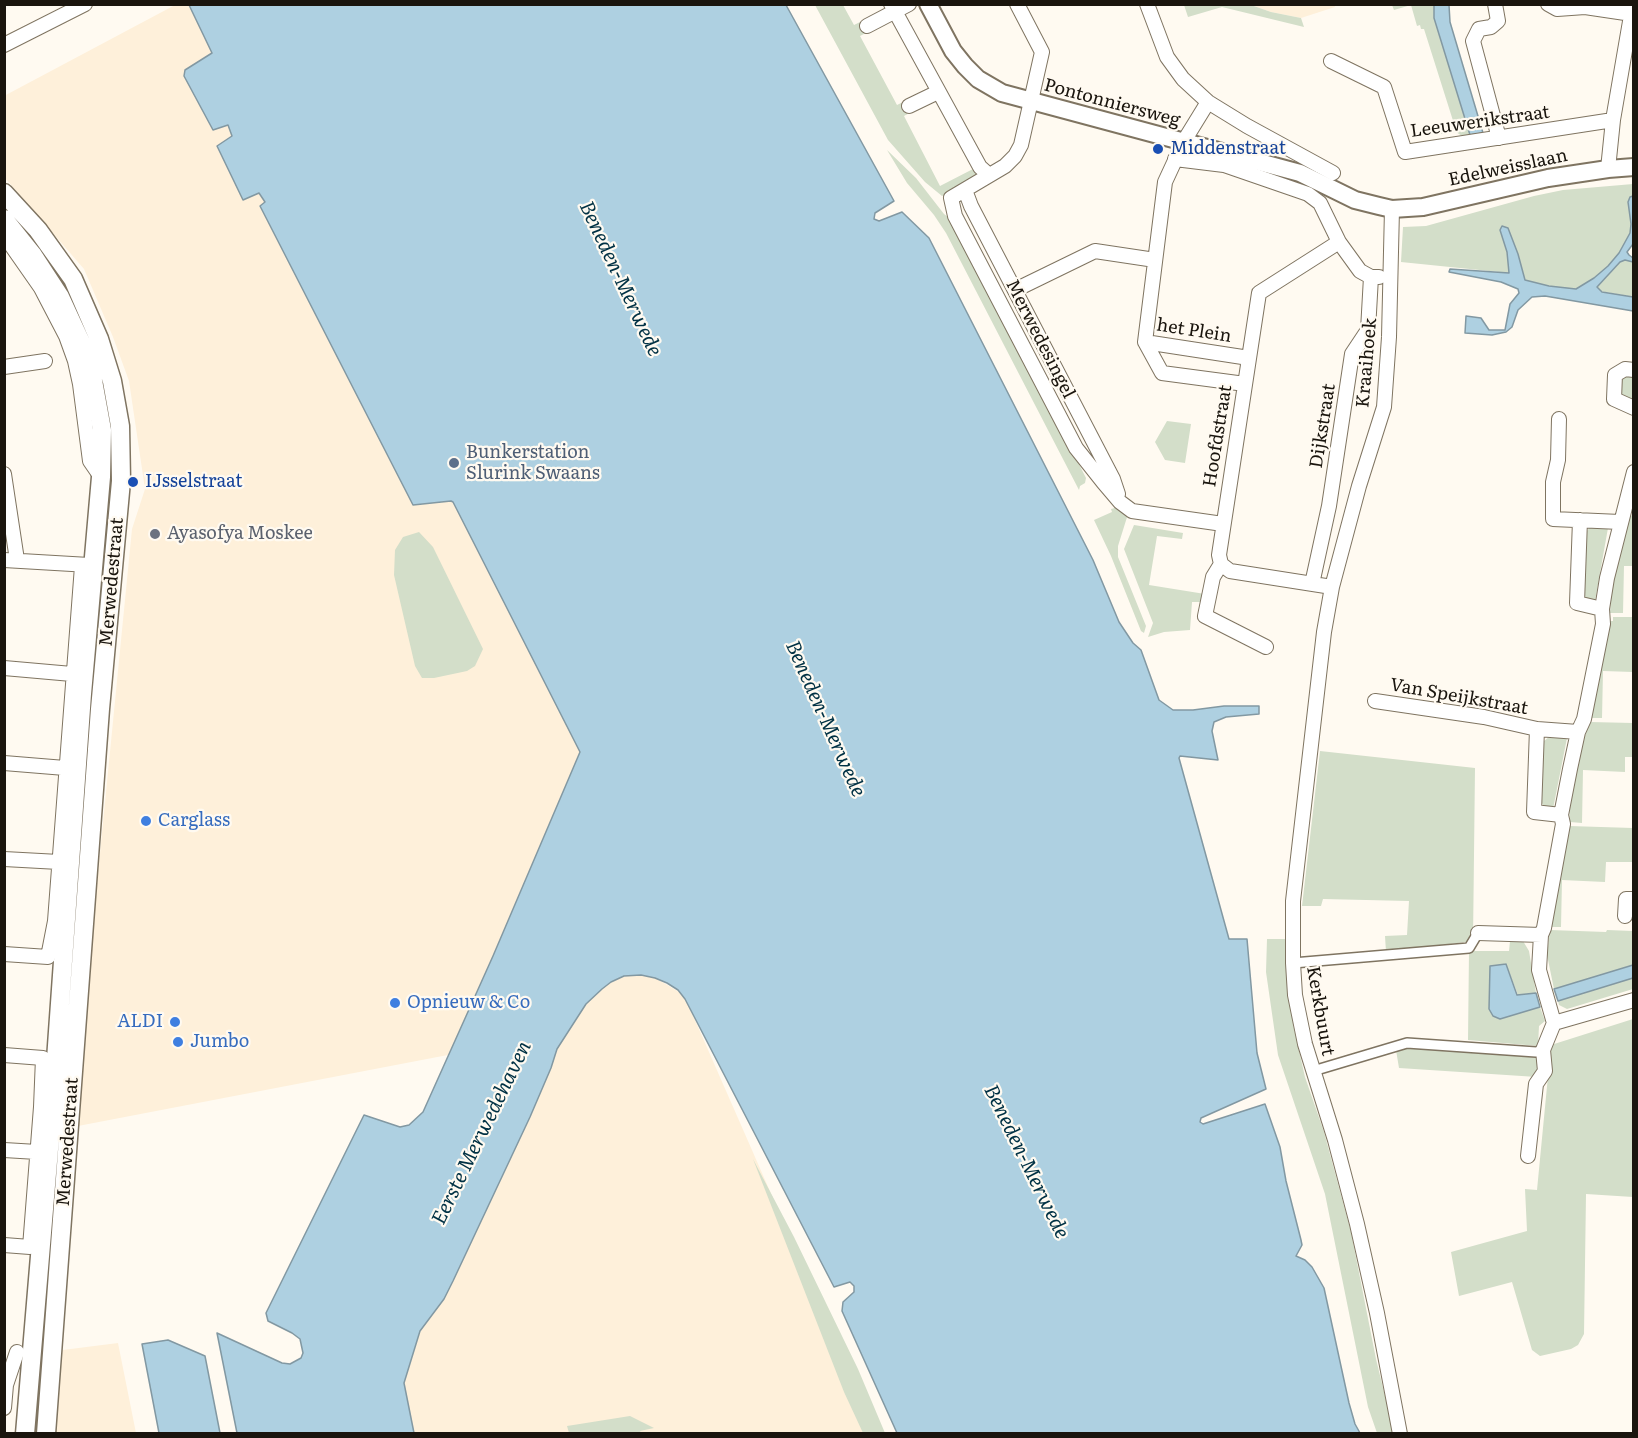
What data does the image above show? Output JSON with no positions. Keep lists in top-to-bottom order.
{
  "streets": {
    "main road": ["Merwedestraat"],
    "street": [
      "Pontonniersweg",
      "Leeuwerikstraat",
      "Edelweisslaan",
      "het Plein",
      "Merwedesingel",
      "Kraaihoek",
      "Dijkstraat",
      "Hoofdstraat",
      "Van Speijkstraat",
      "Kerkbuurt"
    ]
  },
  "crossings": [
    ["Pontonniersweg", "Edelweisslaan"],
    ["Pontonniersweg", "Merwedesingel"],
    ["Pontonniersweg", "Kraaihoek"],
    ["Edelweisslaan", "Kraaihoek"],
    ["het Plein", "Hoofdstraat"],
    ["Merwedesingel", "Hoofdstraat"],
    ["Kraaihoek", "Kerkbuurt"]
  ],
  "water": ["Beneden-Merwede", "Eerste Merwedehaven"],
  "places": [
    "Middenstraat",
    "Bunkerstation Slurink Swaans",
    "IJsselstraat",
    "Ayasofya Moskee",
    "Carglass",
    "Opnieuw & Co",
    "ALDI",
    "Jumbo"
  ]
}
